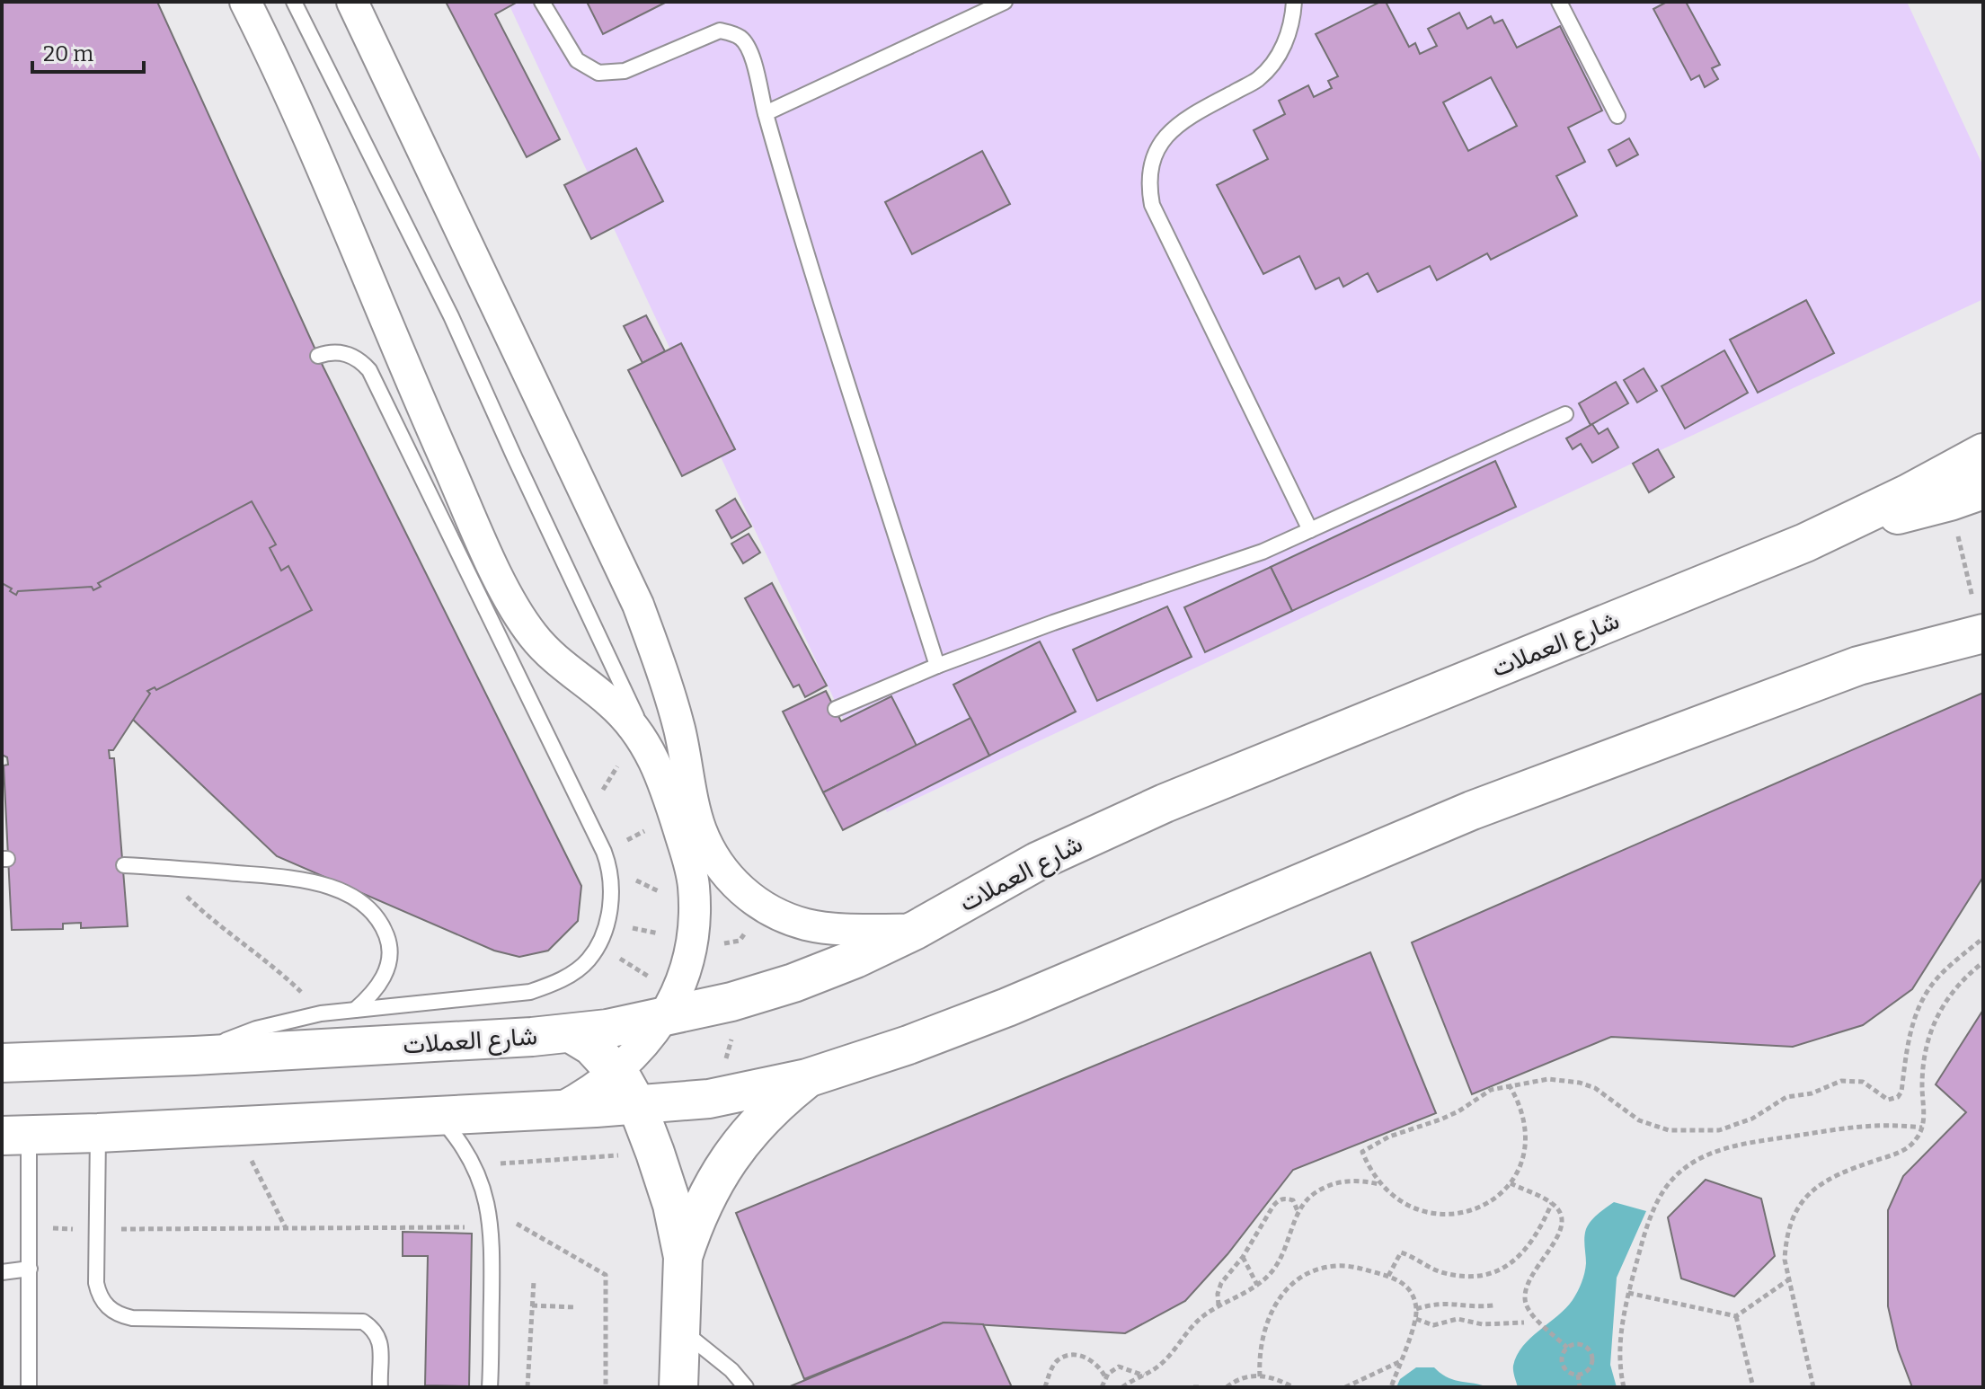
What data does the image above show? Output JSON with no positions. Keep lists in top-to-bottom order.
{
  "streets": {
    "street": ["شارع العملات"]
  },
  "scale_bar": "20 m"
}
